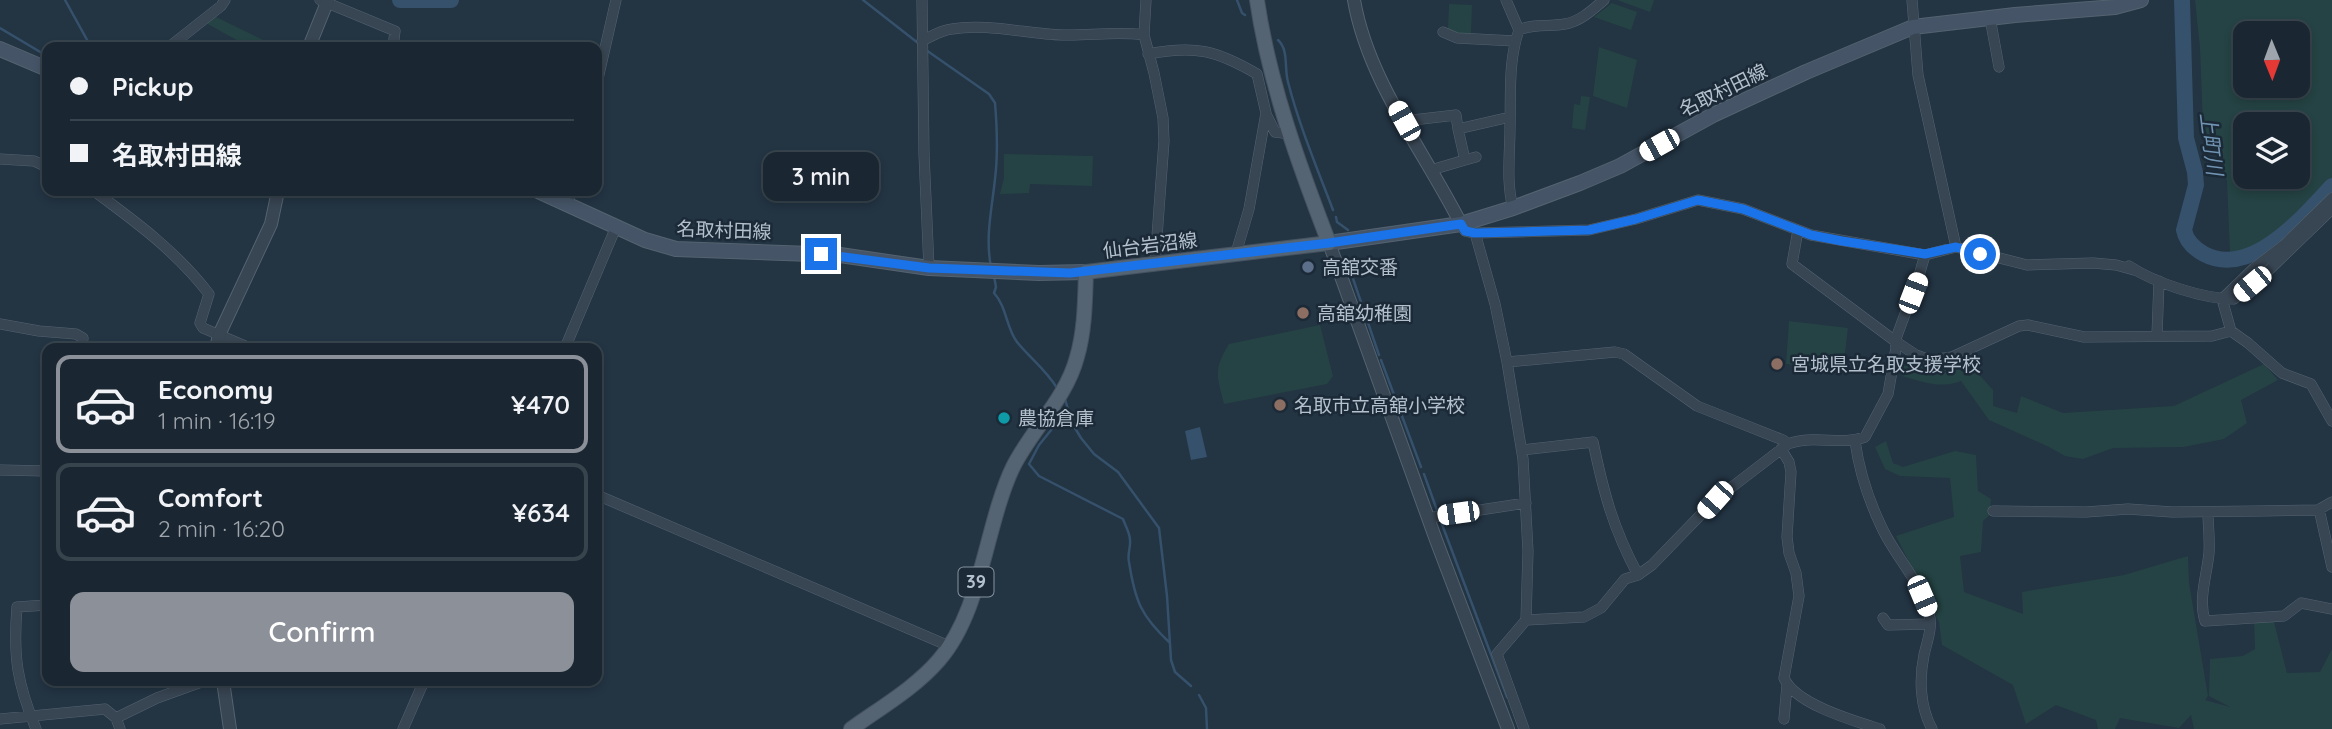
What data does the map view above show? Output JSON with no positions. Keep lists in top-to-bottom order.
{
  "streets": {
    "main road": ["名取村田線", "仙台岩沼線", "39"]
  },
  "crossings": [
    ["名取村田線", "仙台岩沼線"]
  ],
  "water": ["上町川"],
  "places": [
    "高舘交番",
    "高舘幼稚園",
    "宮城県立名取支援学校",
    "名取市立高舘小学校",
    "農協倉庫"
  ],
  "north": "bottom",
  "page": {
    "banner": ["Pickup", "名取村田線"],
    "bubble": "3 min",
    "list": [
      {
        "name": "Economy",
        "note": "1 min · 16:19",
        "value": "¥470"
      },
      {
        "name": "Comfort",
        "note": "2 min · 16:20",
        "value": "¥634"
      }
    ],
    "buttons": "Confirm"
  }
}
